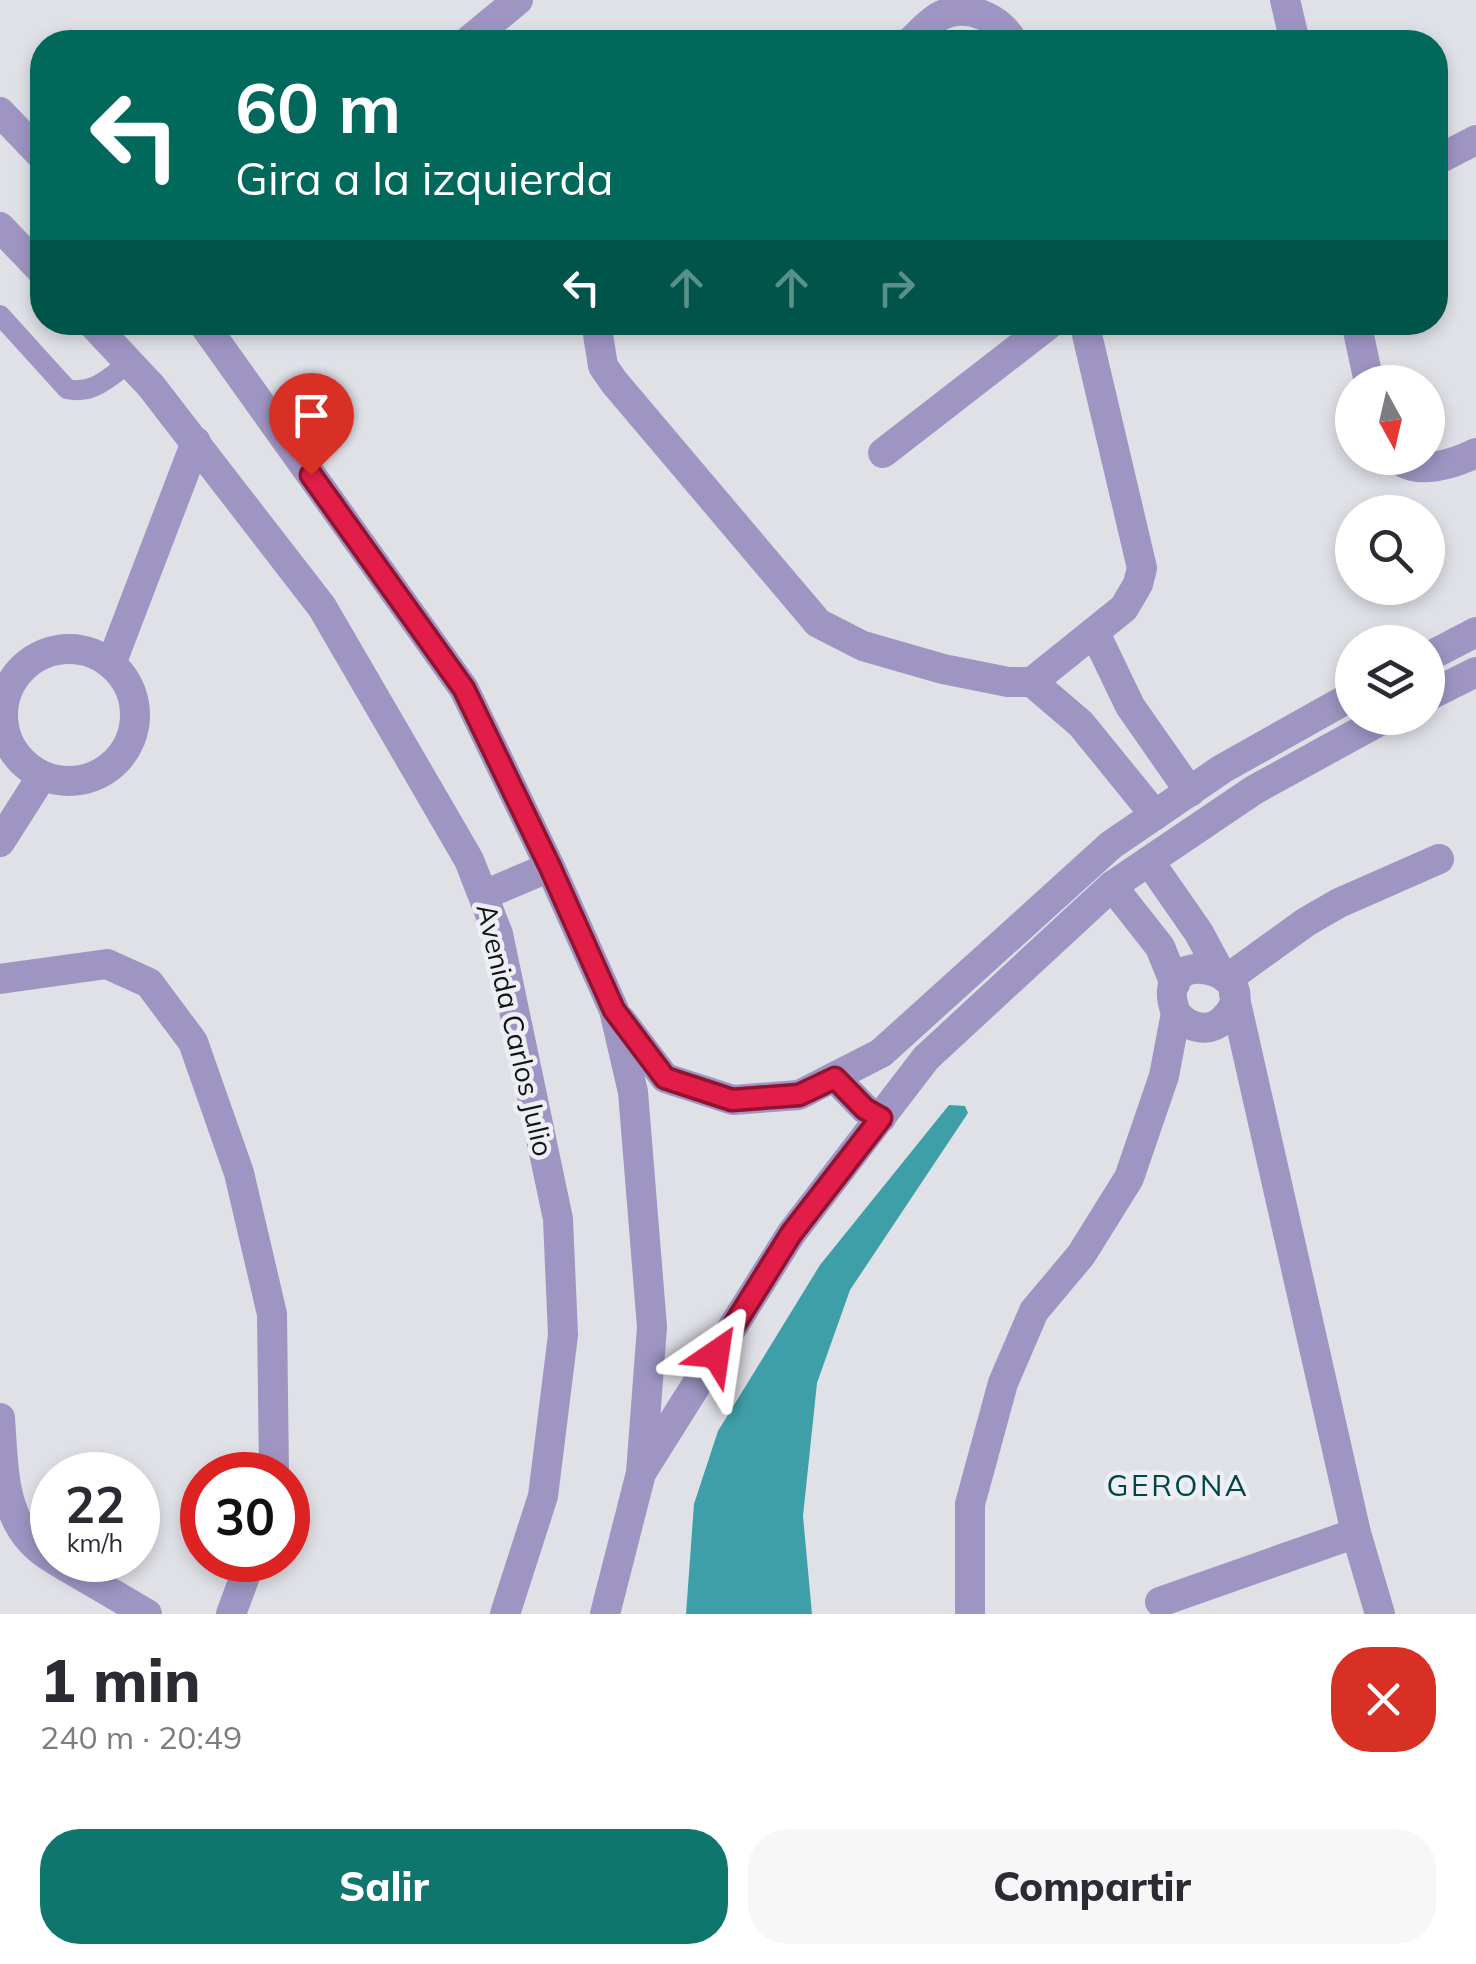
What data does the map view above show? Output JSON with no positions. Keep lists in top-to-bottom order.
{
  "streets": {
    "street": ["Avenida Carlos Julio"]
  },
  "districts": ["GERONA"],
  "north": "bottom",
  "page": {
    "turn": ["60 m", "Gira a la izquierda"],
    "speed": "22 km/h",
    "limit": "30",
    "heading": ["1 min", "240 m · 20:49"],
    "buttons": ["Salir", "Compartir"]
  }
}
